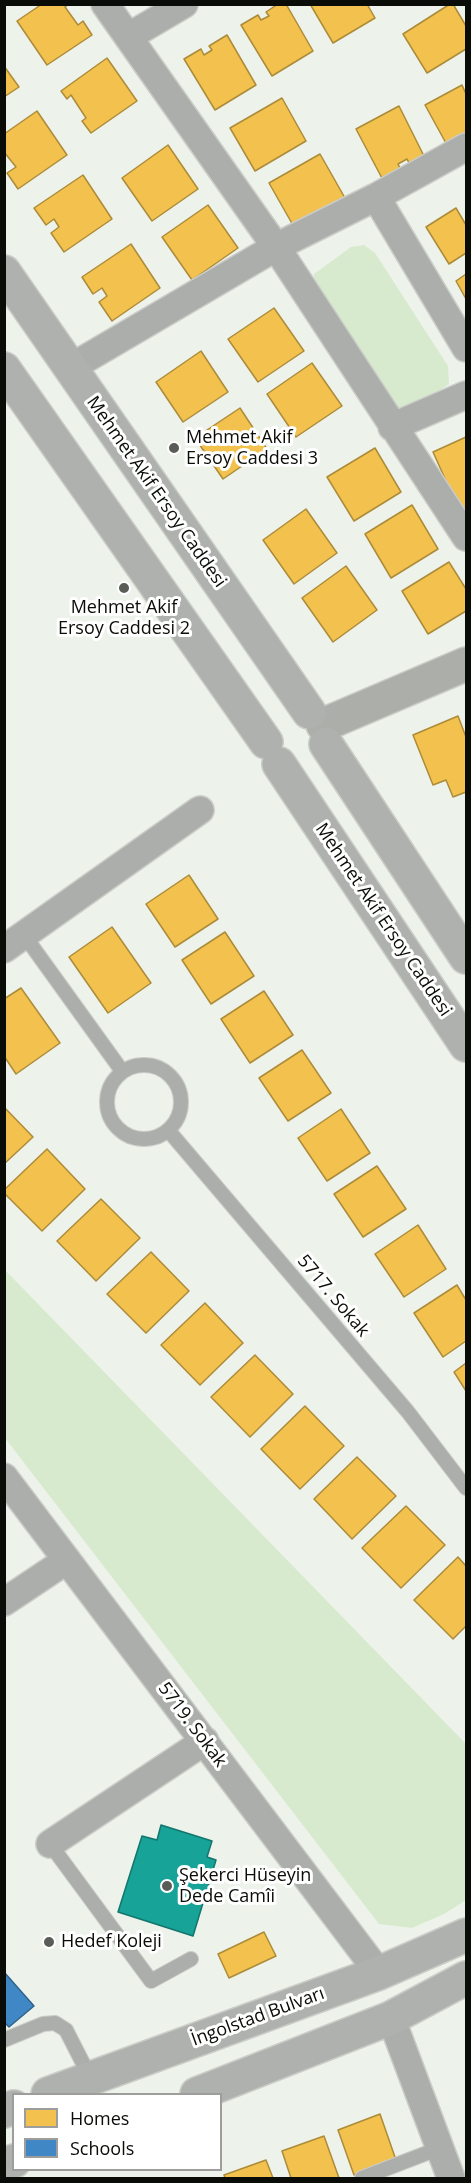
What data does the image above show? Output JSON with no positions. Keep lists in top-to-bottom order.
{
  "streets": {
    "main road": ["Mehmet Akif Ersoy Caddesi", "İngolstad Bulvarı"],
    "street": ["5719. Sokak"],
    "lane": ["5717. Sokak"]
  },
  "crossings": [
    ["5719. Sokak", "İngolstad Bulvarı"]
  ],
  "places": [
    "Mehmet Akif Ersoy Caddesi 3",
    "Mehmet Akif Ersoy Caddesi 2",
    "Şekerci Hüseyin Dede Camîi",
    "Hedef Koleji"
  ],
  "legend": ["Homes", "Schools"]
}
